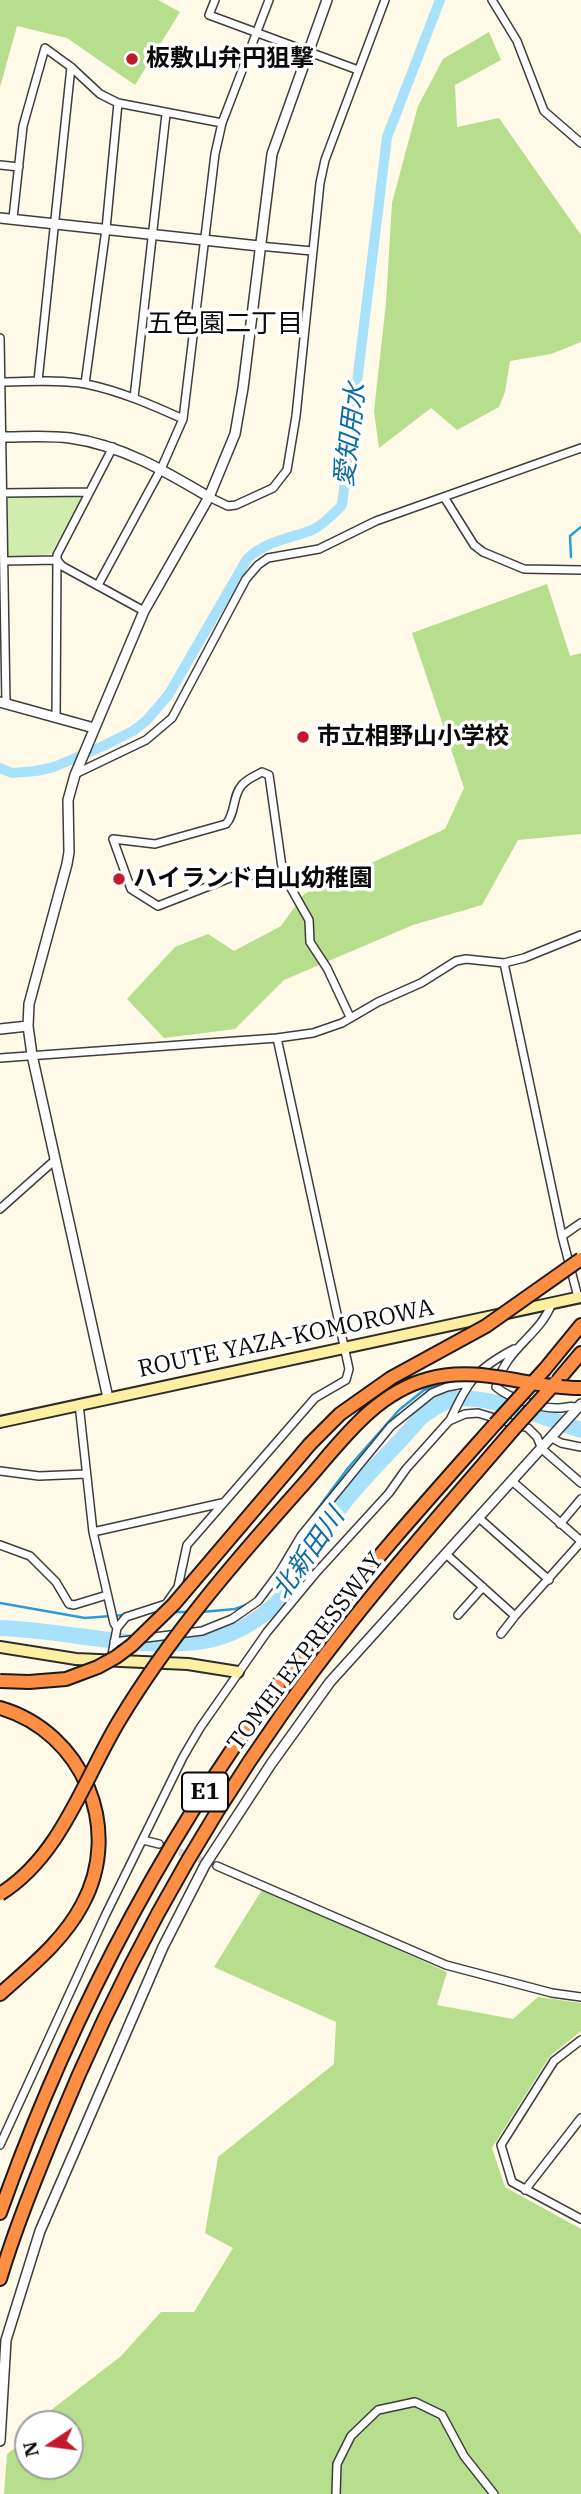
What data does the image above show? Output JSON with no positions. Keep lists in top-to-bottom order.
{
  "streets": {
    "highway": ["TOMEI EXPRESSWAY", "E1"],
    "main road": ["ROUTE YAZA-KOMOROWA"]
  },
  "districts": ["五色園二丁目"],
  "water": ["愛知用水", "北新田川"],
  "places": ["板敷山弁円狙撃", "市立相野山小学校", "ハイランド白山幼稚園"],
  "north": "left"
}
